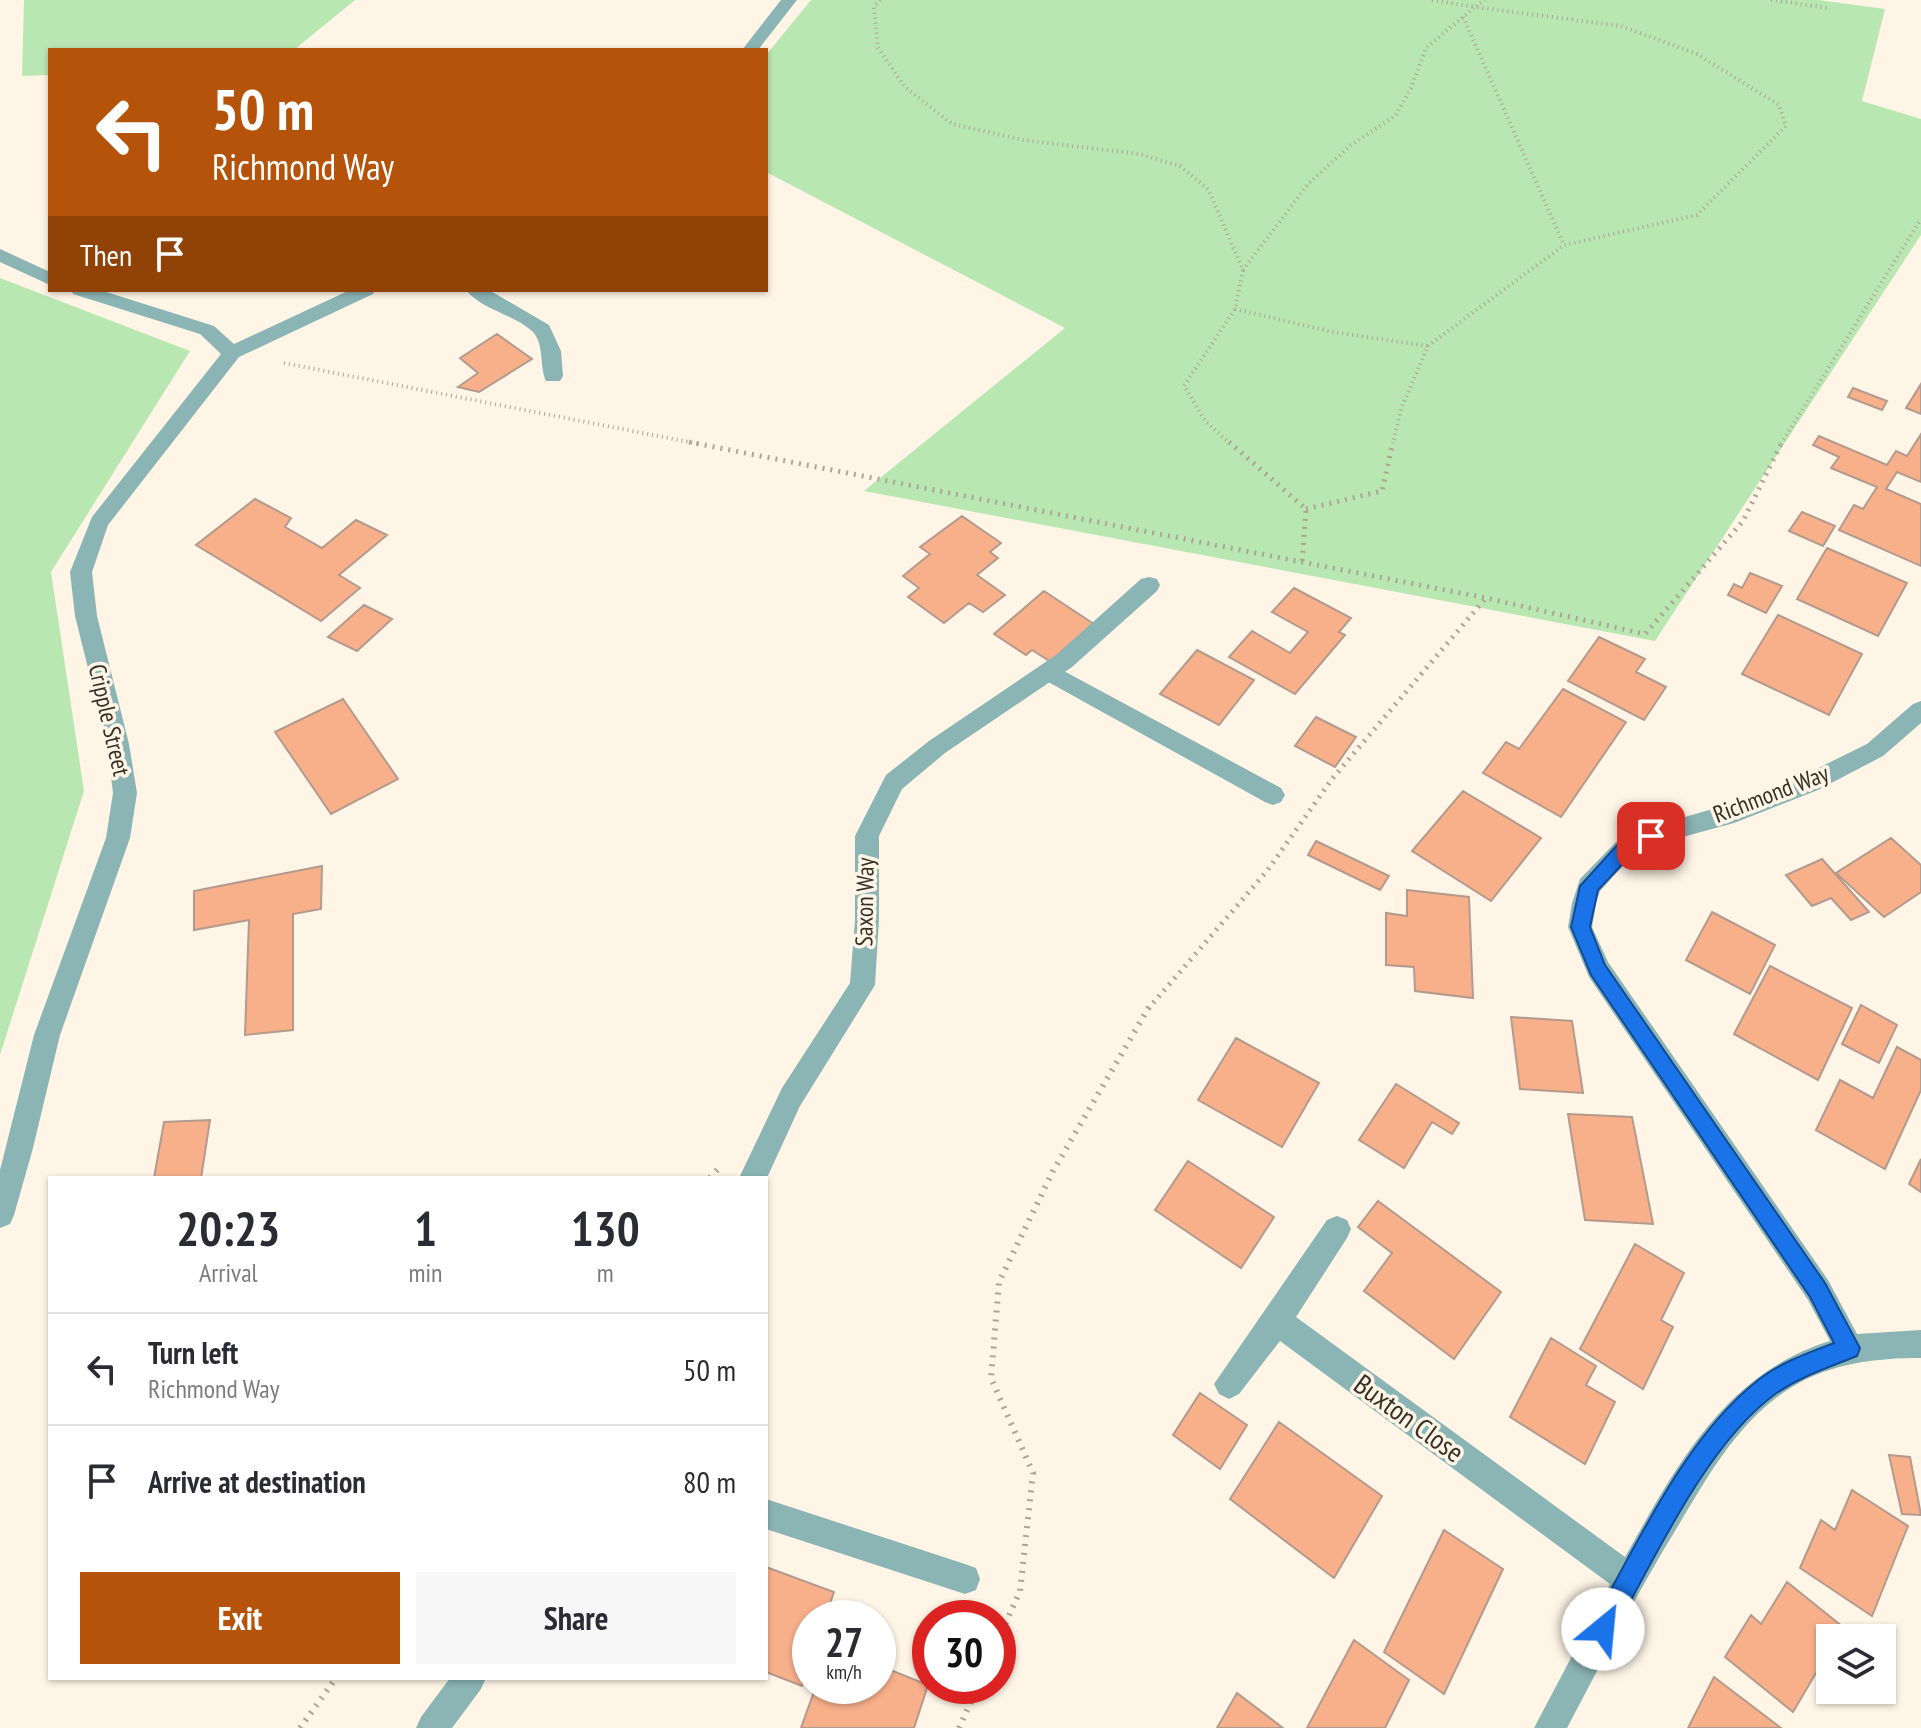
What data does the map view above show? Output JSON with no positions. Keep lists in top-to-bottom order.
{
  "streets": {
    "street": [
      "Cripple Street",
      "Richmond Way",
      "Saxon Way",
      "Buxton Close"
    ]
  },
  "page": {
    "turn": ["50 m", "Richmond Way"],
    "then": "Then",
    "eta": [
      "20:23",
      "Arrival",
      "1",
      "min",
      "130",
      "m"
    ],
    "list": [
      {
        "name": "Turn left",
        "note": "Richmond Way",
        "value": "50 m"
      },
      {
        "name": "Arrive at destination",
        "value": "80 m"
      }
    ],
    "buttons": ["Exit", "Share"],
    "speed": "27 km/h",
    "limit": "30"
  }
}
